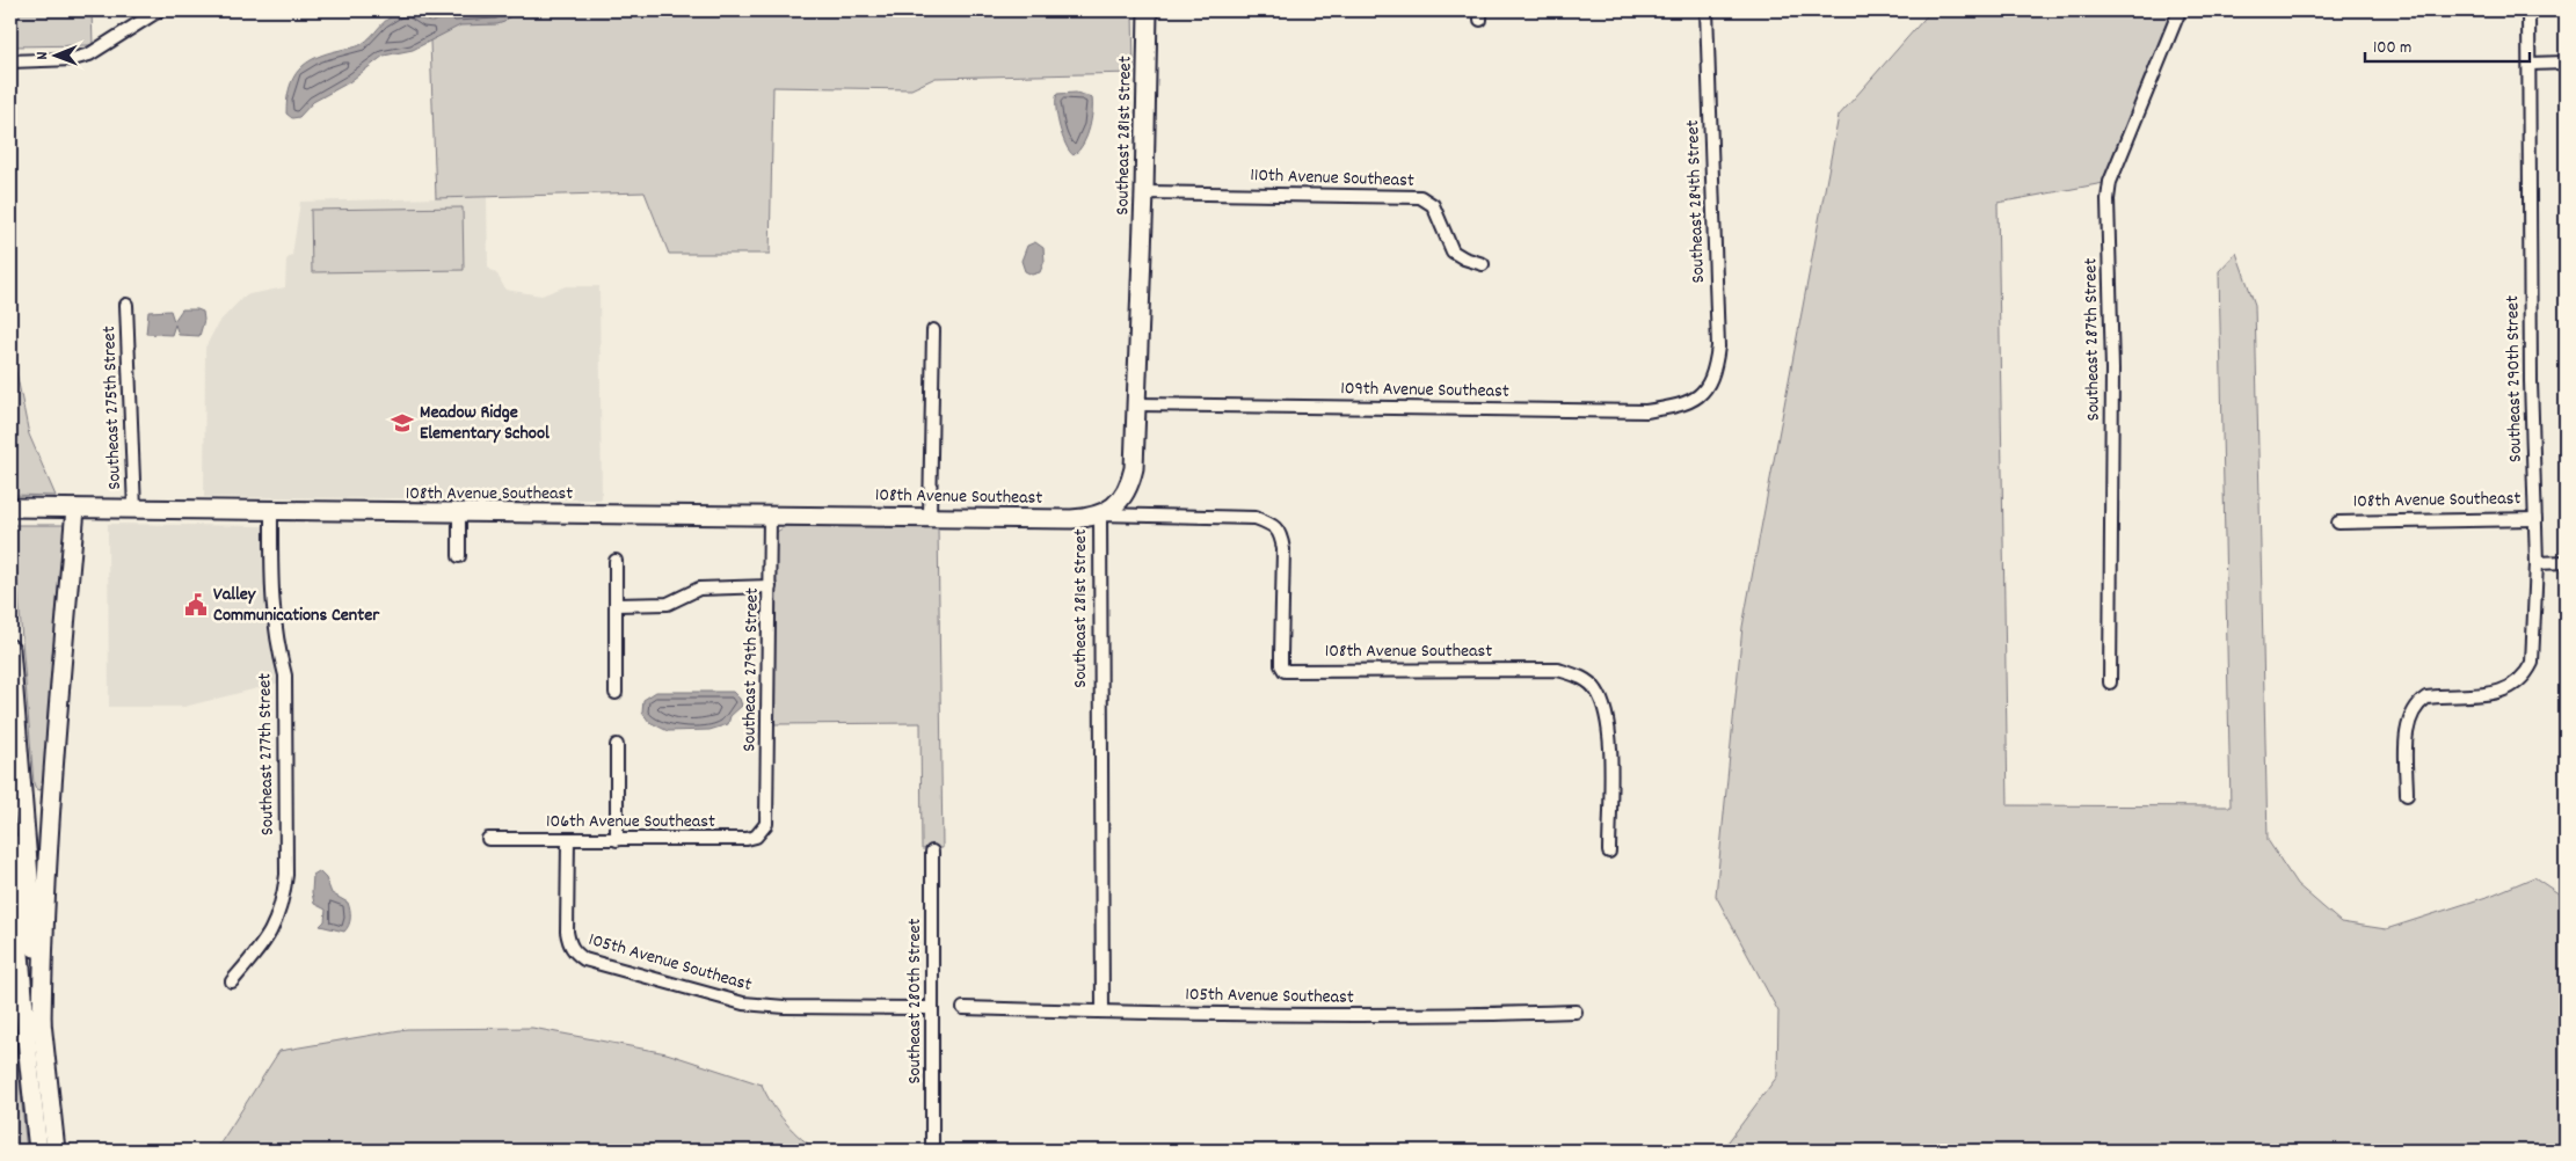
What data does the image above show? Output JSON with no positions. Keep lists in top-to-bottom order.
{
  "streets": {
    "street": [
      "Southeast 281st Street",
      "110th Avenue Southeast",
      "Southeast 284th Street",
      "Southeast 287th Street",
      "Southeast 290th Street",
      "109th Avenue Southeast",
      "Southeast 275th Street",
      "108th Avenue Southeast",
      "Southeast 279th Street",
      "Southeast 277th Street",
      "106th Avenue Southeast",
      "105th Avenue Southeast",
      "Southeast 280th Street"
    ]
  },
  "crossings": [
    ["Southeast 281st Street", "110th Avenue Southeast"],
    ["Southeast 281st Street", "109th Avenue Southeast"],
    ["Southeast 281st Street", "108th Avenue Southeast"],
    ["Southeast 281st Street", "105th Avenue Southeast"],
    ["Southeast 284th Street", "109th Avenue Southeast"],
    ["Southeast 290th Street", "108th Avenue Southeast"],
    ["Southeast 275th Street", "108th Avenue Southeast"],
    ["108th Avenue Southeast", "Southeast 279th Street"],
    ["108th Avenue Southeast", "Southeast 277th Street"],
    ["Southeast 279th Street", "106th Avenue Southeast"],
    ["106th Avenue Southeast", "105th Avenue Southeast"],
    ["105th Avenue Southeast", "Southeast 280th Street"]
  ],
  "places": {
    "school or university": ["Meadow Ridge Elementary School"],
    "public building": ["Valley Communications Center"]
  },
  "scale_bar": "100 m",
  "north": "left"
}
